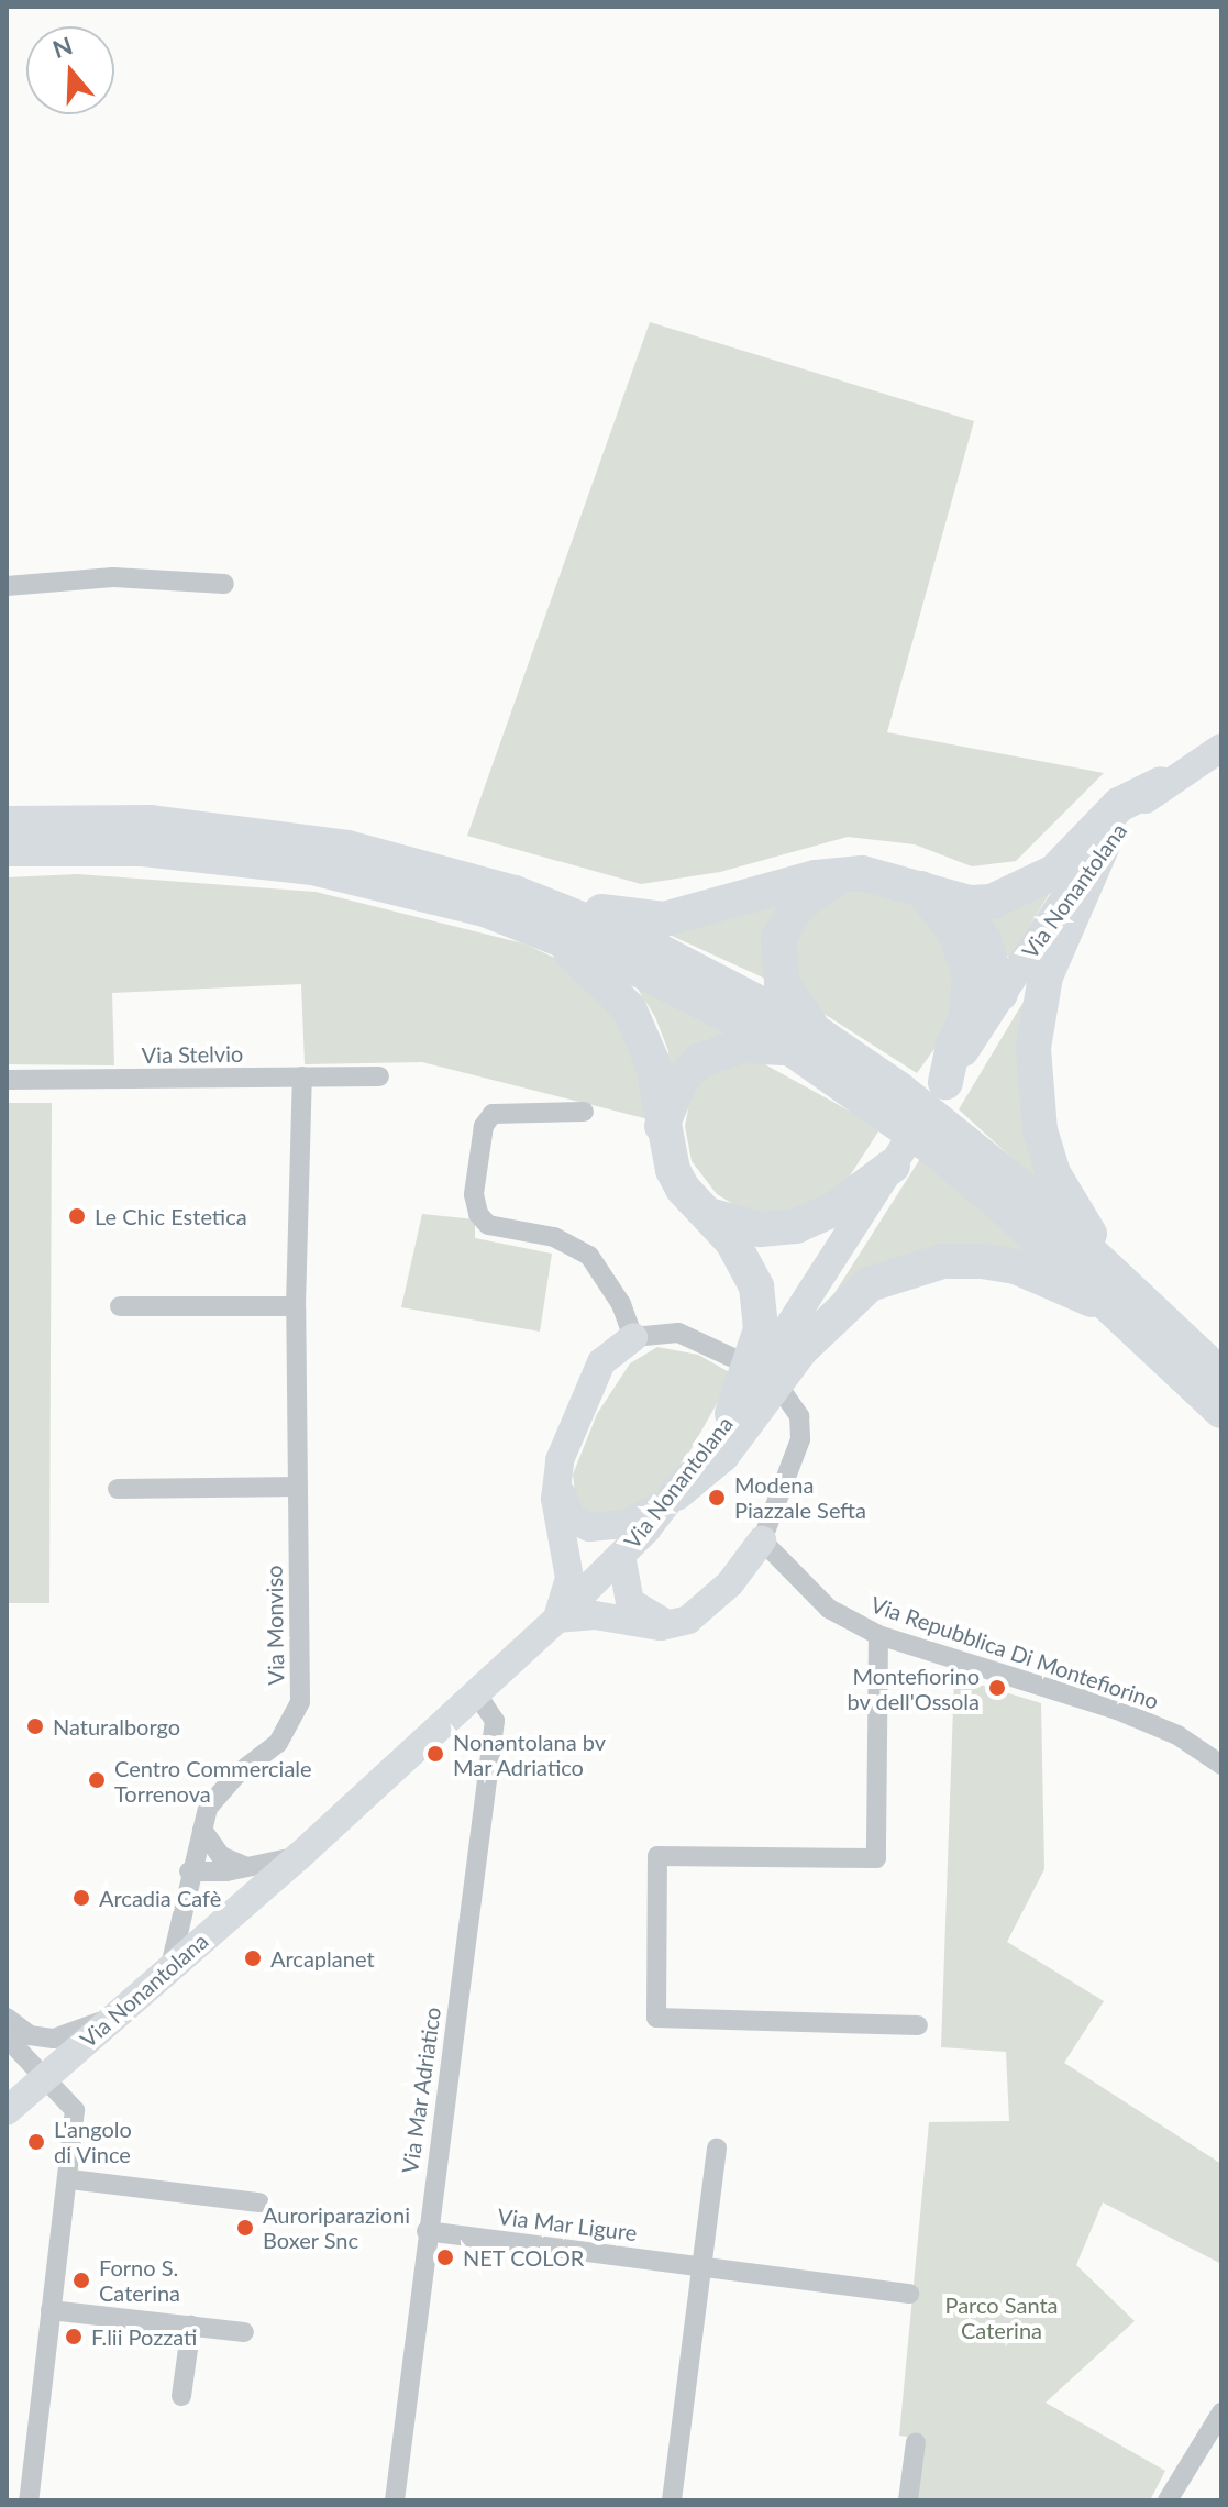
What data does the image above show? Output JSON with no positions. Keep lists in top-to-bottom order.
{
  "streets": {
    "main road": ["Via Nonantolana"],
    "street": [
      "Via Stelvio",
      "Via Monviso",
      "Via Repubblica Di Montefiorino",
      "Via Mar Adriatico",
      "Via Mar Ligure"
    ]
  },
  "crossings": [
    ["Via Nonantolana", "Via Monviso"],
    ["Via Nonantolana", "Via Mar Adriatico"],
    ["Via Stelvio", "Via Monviso"],
    ["Via Mar Adriatico", "Via Mar Ligure"]
  ],
  "parks": ["Parco Santa Caterina"],
  "places": [
    "Le Chic Estetica",
    "Modena Piazzale Sefta",
    "Montefiorino bv dell'Ossola",
    "Naturalborgo",
    "Nonantolana bv Mar Adriatico",
    "Centro Commerciale Torrenova",
    "Arcadia Cafè",
    "Arcaplanet",
    "L'angolo di Vince",
    "Auroriparazioni Boxer Snc",
    "NET COLOR",
    "Forno S. Caterina",
    "F.lii Pozzati"
  ],
  "north": "top"
}
